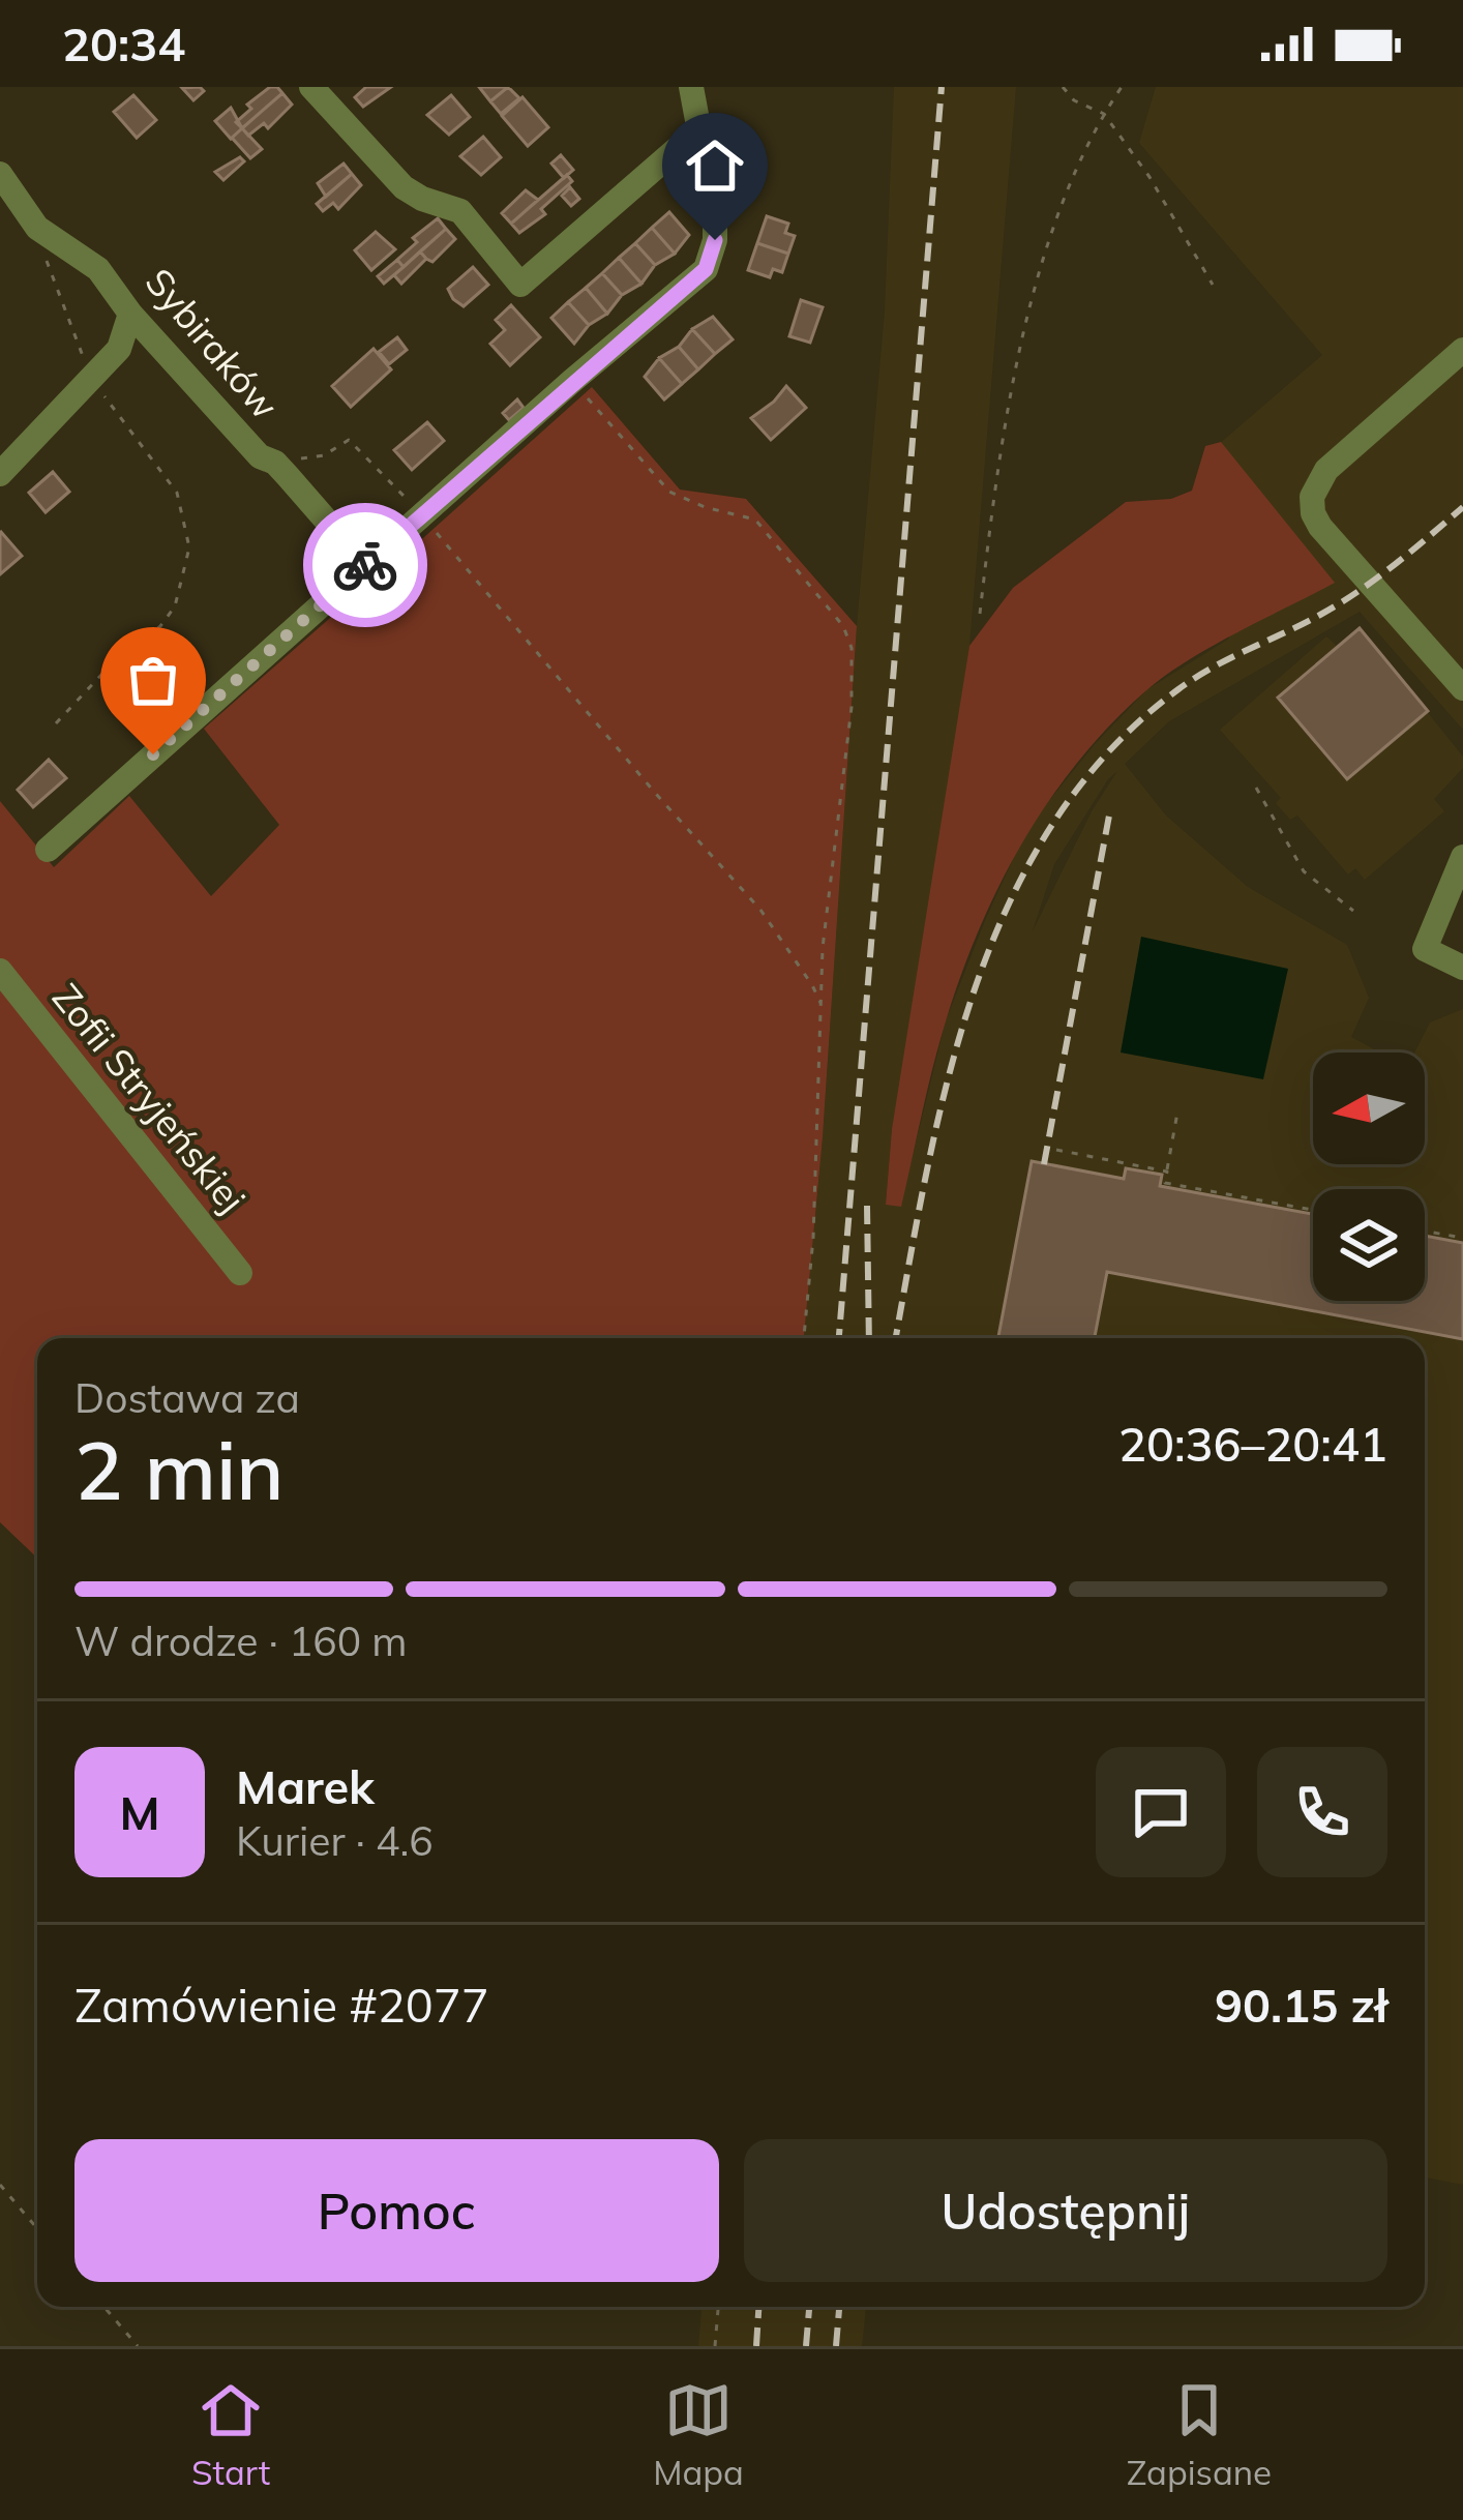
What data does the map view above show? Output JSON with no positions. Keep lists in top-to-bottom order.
{
  "streets": {
    "street": ["Sybiraków", "Zofii Stryjeńskiej"]
  },
  "north": "left",
  "page": {
    "status": "20:34",
    "heading": ["2 min", "Dostawa za", "20:36–20:41"],
    "panel": [
      "Marek",
      "Kurier · 4.6",
      "Zamówienie #2077",
      "90.15 zł"
    ],
    "bar": "W drodze · 160 m",
    "round": "M",
    "buttons": ["Pomoc", "Udostępnij"],
    "tabs": ["Start", "Mapa", "Zapisane"]
  }
}
